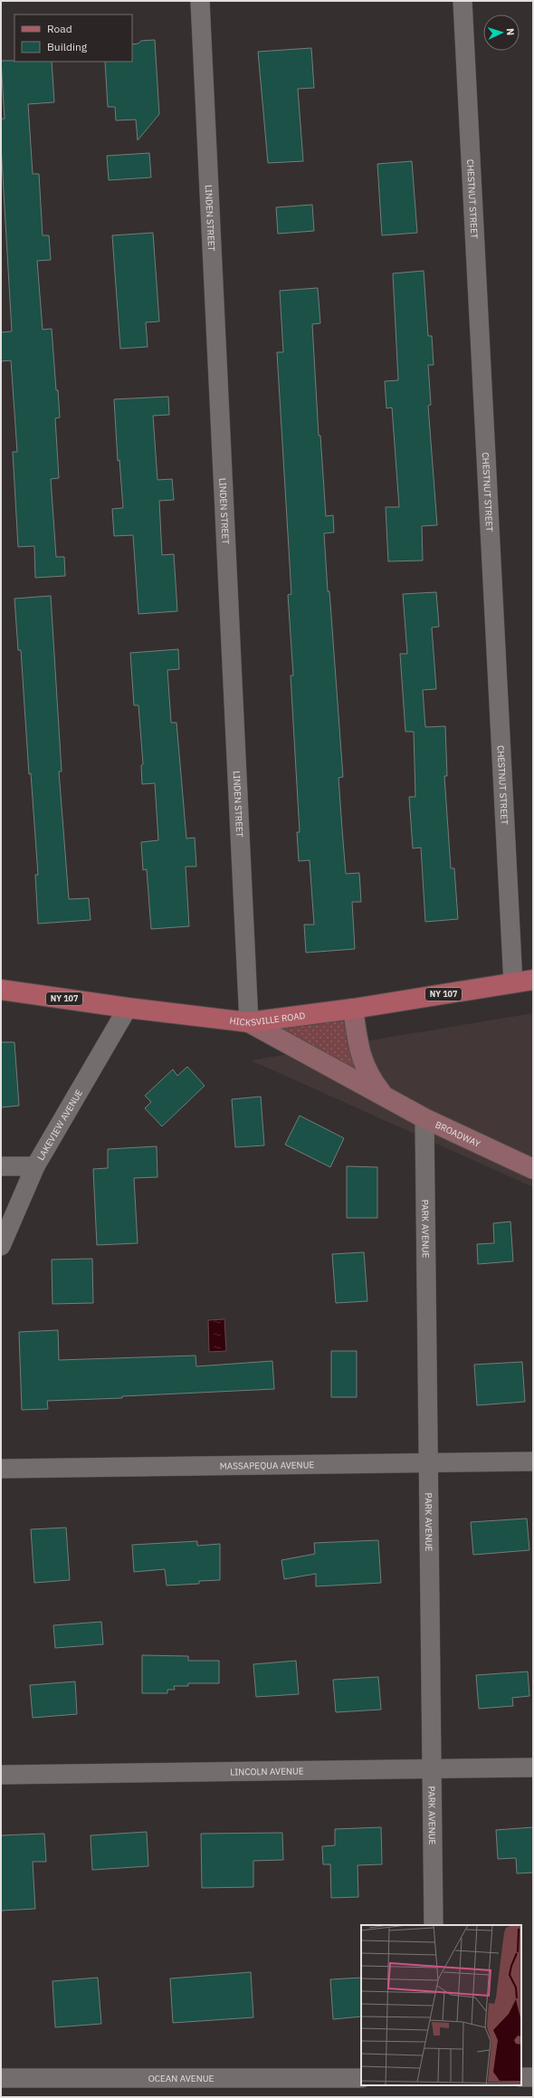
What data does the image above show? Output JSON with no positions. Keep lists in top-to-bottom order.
{
  "streets": {
    "main road": ["NY 107", "HICKSVILLE ROAD", "BROADWAY"],
    "street": [
      "CHESTNUT STREET",
      "LINDEN STREET",
      "LAKEVIEW AVENUE",
      "PARK AVENUE",
      "MASSAPEQUA AVENUE",
      "LINCOLN AVENUE",
      "OCEAN AVENUE"
    ]
  },
  "crossings": [
    ["CHESTNUT STREET", "HICKSVILLE ROAD"],
    ["LINDEN STREET", "HICKSVILLE ROAD"],
    ["LINDEN STREET", "BROADWAY"],
    ["HICKSVILLE ROAD", "LAKEVIEW AVENUE"],
    ["HICKSVILLE ROAD", "BROADWAY"],
    ["BROADWAY", "PARK AVENUE"],
    ["PARK AVENUE", "MASSAPEQUA AVENUE"],
    ["PARK AVENUE", "LINCOLN AVENUE"]
  ],
  "legend": ["Road", "Building"],
  "north": "right"
}
